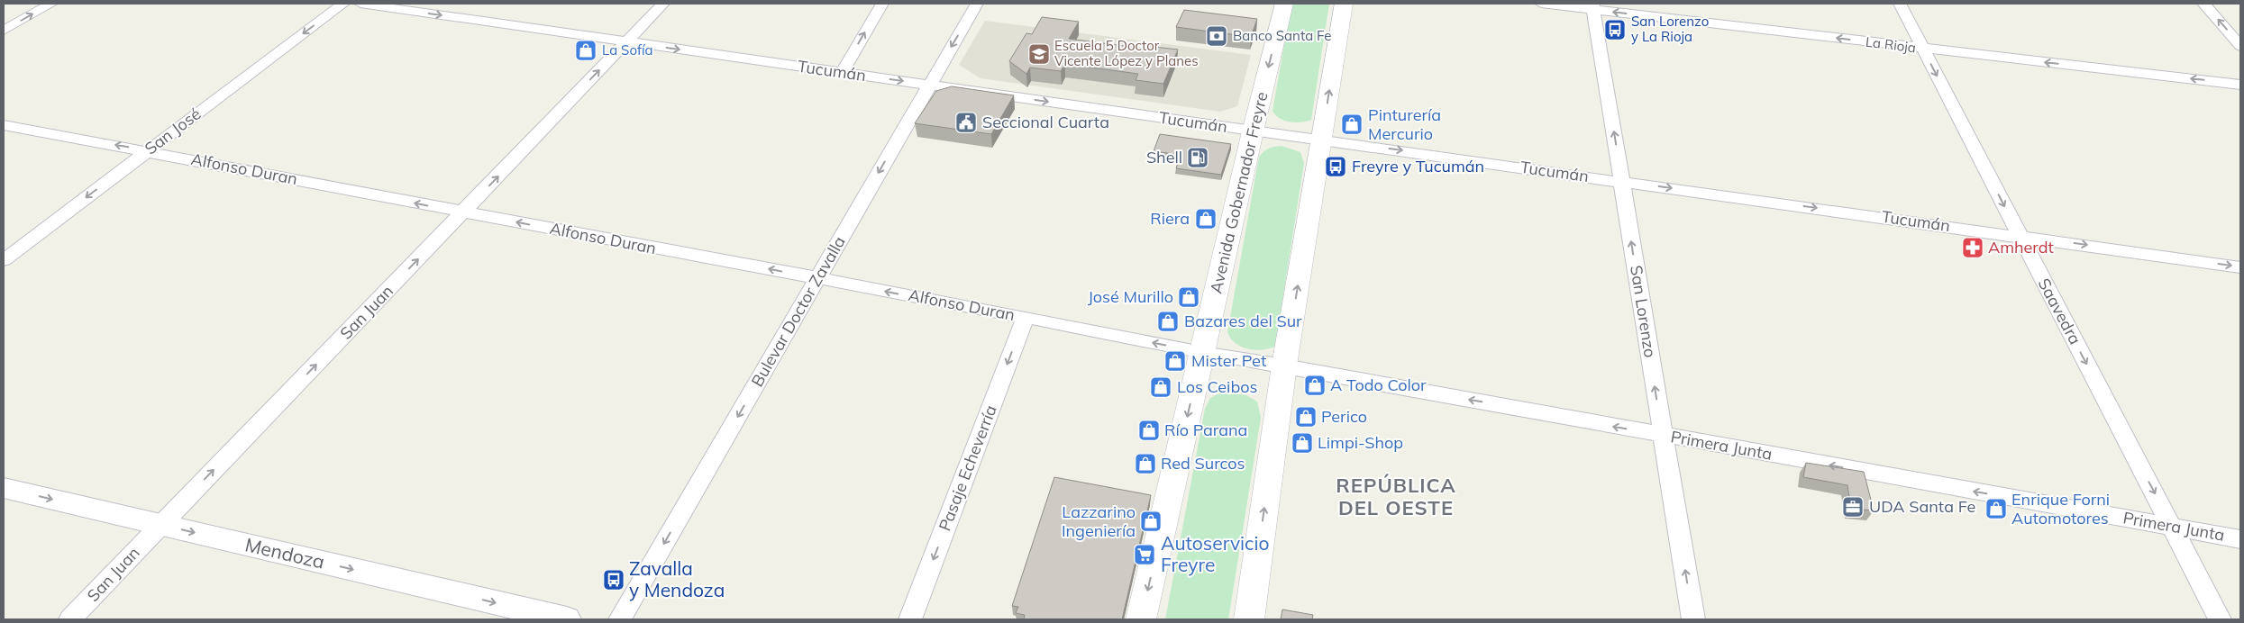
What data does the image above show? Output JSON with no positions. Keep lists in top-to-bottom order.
{
  "streets": {
    "main road": ["Avenida Gobernador Freyre"],
    "street": [
      "La Rioja",
      "Tucumán",
      "San José",
      "Alfonso Duran",
      "Bulevar Doctor Zavalla",
      "San Lorenzo",
      "Saavedra",
      "San Juan",
      "Primera Junta",
      "Pasaje Echeverría",
      "Mendoza"
    ]
  },
  "crossings": [
    ["La Rioja", "San Lorenzo"],
    ["La Rioja", "Saavedra"],
    ["Tucumán", "Avenida Gobernador Freyre"],
    ["Tucumán", "Bulevar Doctor Zavalla"],
    ["Tucumán", "San Lorenzo"],
    ["Tucumán", "Saavedra"],
    ["Tucumán", "San Juan"],
    ["San José", "Alfonso Duran"],
    ["Alfonso Duran", "Avenida Gobernador Freyre"],
    ["Alfonso Duran", "Bulevar Doctor Zavalla"],
    ["Alfonso Duran", "San Juan"],
    ["Alfonso Duran", "Primera Junta"],
    ["Alfonso Duran", "Pasaje Echeverría"],
    ["Avenida Gobernador Freyre", "Primera Junta"],
    ["San Lorenzo", "Primera Junta"],
    ["Saavedra", "Primera Junta"],
    ["San Juan", "Mendoza"]
  ],
  "one_way": [
    "La Rioja",
    "Tucumán",
    "San José",
    "Alfonso Duran",
    "Bulevar Doctor Zavalla",
    "San Lorenzo",
    "Saavedra",
    "San Juan",
    "Primera Junta",
    "Pasaje Echeverría",
    "Mendoza"
  ],
  "districts": ["REPÚBLICA DEL OESTE"],
  "places": {
    "bus stop": ["San Lorenzo y La Rioja", "Freyre y Tucumán", "Zavalla y Mendoza"],
    "bank": ["Banco Santa Fe"],
    "shop": [
      "La Sofía",
      "Pinturería Mercurio",
      "Riera",
      "José Murillo",
      "Bazares del Sur",
      "Mister Pet",
      "A Todo Color",
      "Los Ceibos",
      "Perico",
      "Río Parana",
      "Limpi-Shop",
      "Red Surcos",
      "Enrique Forni Automotores",
      "Lazzarino Ingeniería"
    ],
    "school or university": ["Escuela 5 Doctor Vicente López y Planes"],
    "public building": ["Seccional Cuarta"],
    "fuel station": ["Shell"],
    "pharmacy": ["Amherdt"],
    "office": ["UDA Santa Fe"],
    "supermarket": ["Autoservicio Freyre"]
  }
}
